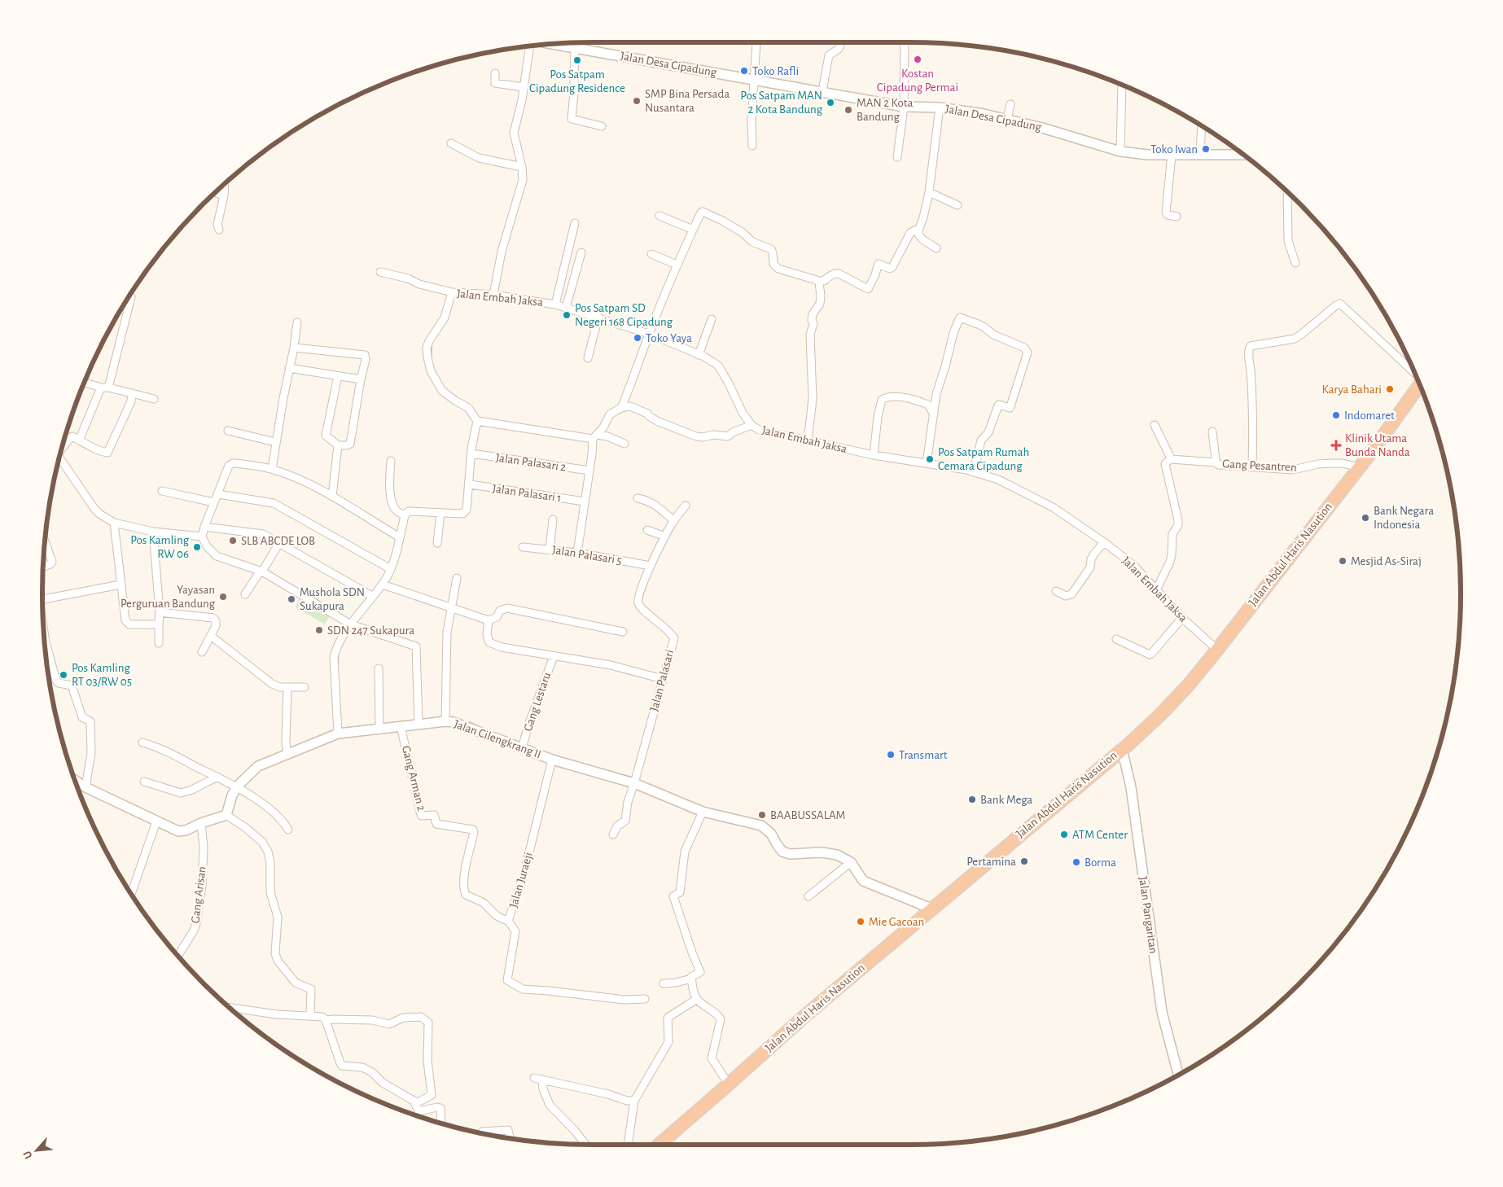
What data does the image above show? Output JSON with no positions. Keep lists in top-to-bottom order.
{
  "streets": {
    "highway": ["Jalan Abdul Haris Nasution"],
    "street": [
      "Jalan Desa Cipadung",
      "Jalan Embah Jaksa",
      "Jalan Palasari 2",
      "Gang Pesantren",
      "Jalan Palasari 1",
      "Jalan Palasari 5",
      "Jalan Palasari",
      "Gang Lestaru",
      "Jalan Cilengkrang II",
      "Gang Arman 2",
      "Jalan Juraeji",
      "Gang Arisan",
      "Jalan Pangaritan"
    ]
  },
  "crossings": [
    ["Jalan Embah Jaksa", "Jalan Abdul Haris Nasution"],
    ["Gang Pesantren", "Jalan Abdul Haris Nasution"],
    ["Jalan Abdul Haris Nasution", "Jalan Pangaritan"],
    ["Jalan Palasari 5", "Jalan Palasari"],
    ["Jalan Palasari", "Jalan Cilengkrang II"],
    ["Gang Lestaru", "Jalan Cilengkrang II"],
    ["Jalan Cilengkrang II", "Gang Arman 2"],
    ["Jalan Cilengkrang II", "Jalan Juraeji"],
    ["Gang Arman 2", "Jalan Juraeji"]
  ],
  "places": {
    "other": [
      "Kostan Cipadung Permai",
      "Pos Satpam Cipadung Residence",
      "Toko Rafli",
      "SMP Bina Persada Nusantara",
      "Pos Satpam MAN 2 Kota Bandung",
      "MAN 2 Kota Bandung",
      "Toko Iwan",
      "Pos Satpam SD Negeri 168 Cipadung",
      "Toko Yaya",
      "Karya Bahari",
      "Indomaret",
      "Pos Satpam Rumah Cemara Cipadung",
      "Bank Negara Indonesia",
      "SLB ABCDE LOB",
      "Pos Kamling RW 06",
      "Mesjid As-Siraj",
      "Yayasan Perguruan Bandung",
      "Mushola SDN Sukapura",
      "SDN 247 Sukapura",
      "Pos Kamling RT 03/RW 05",
      "Transmart",
      "Bank Mega",
      "BAABUSSALAM",
      "ATM Center",
      "Pertamina",
      "Borma",
      "Mie Gacoan"
    ],
    "health": ["Klinik Utama Bunda Nanda"]
  },
  "north": "bottom left"
}
